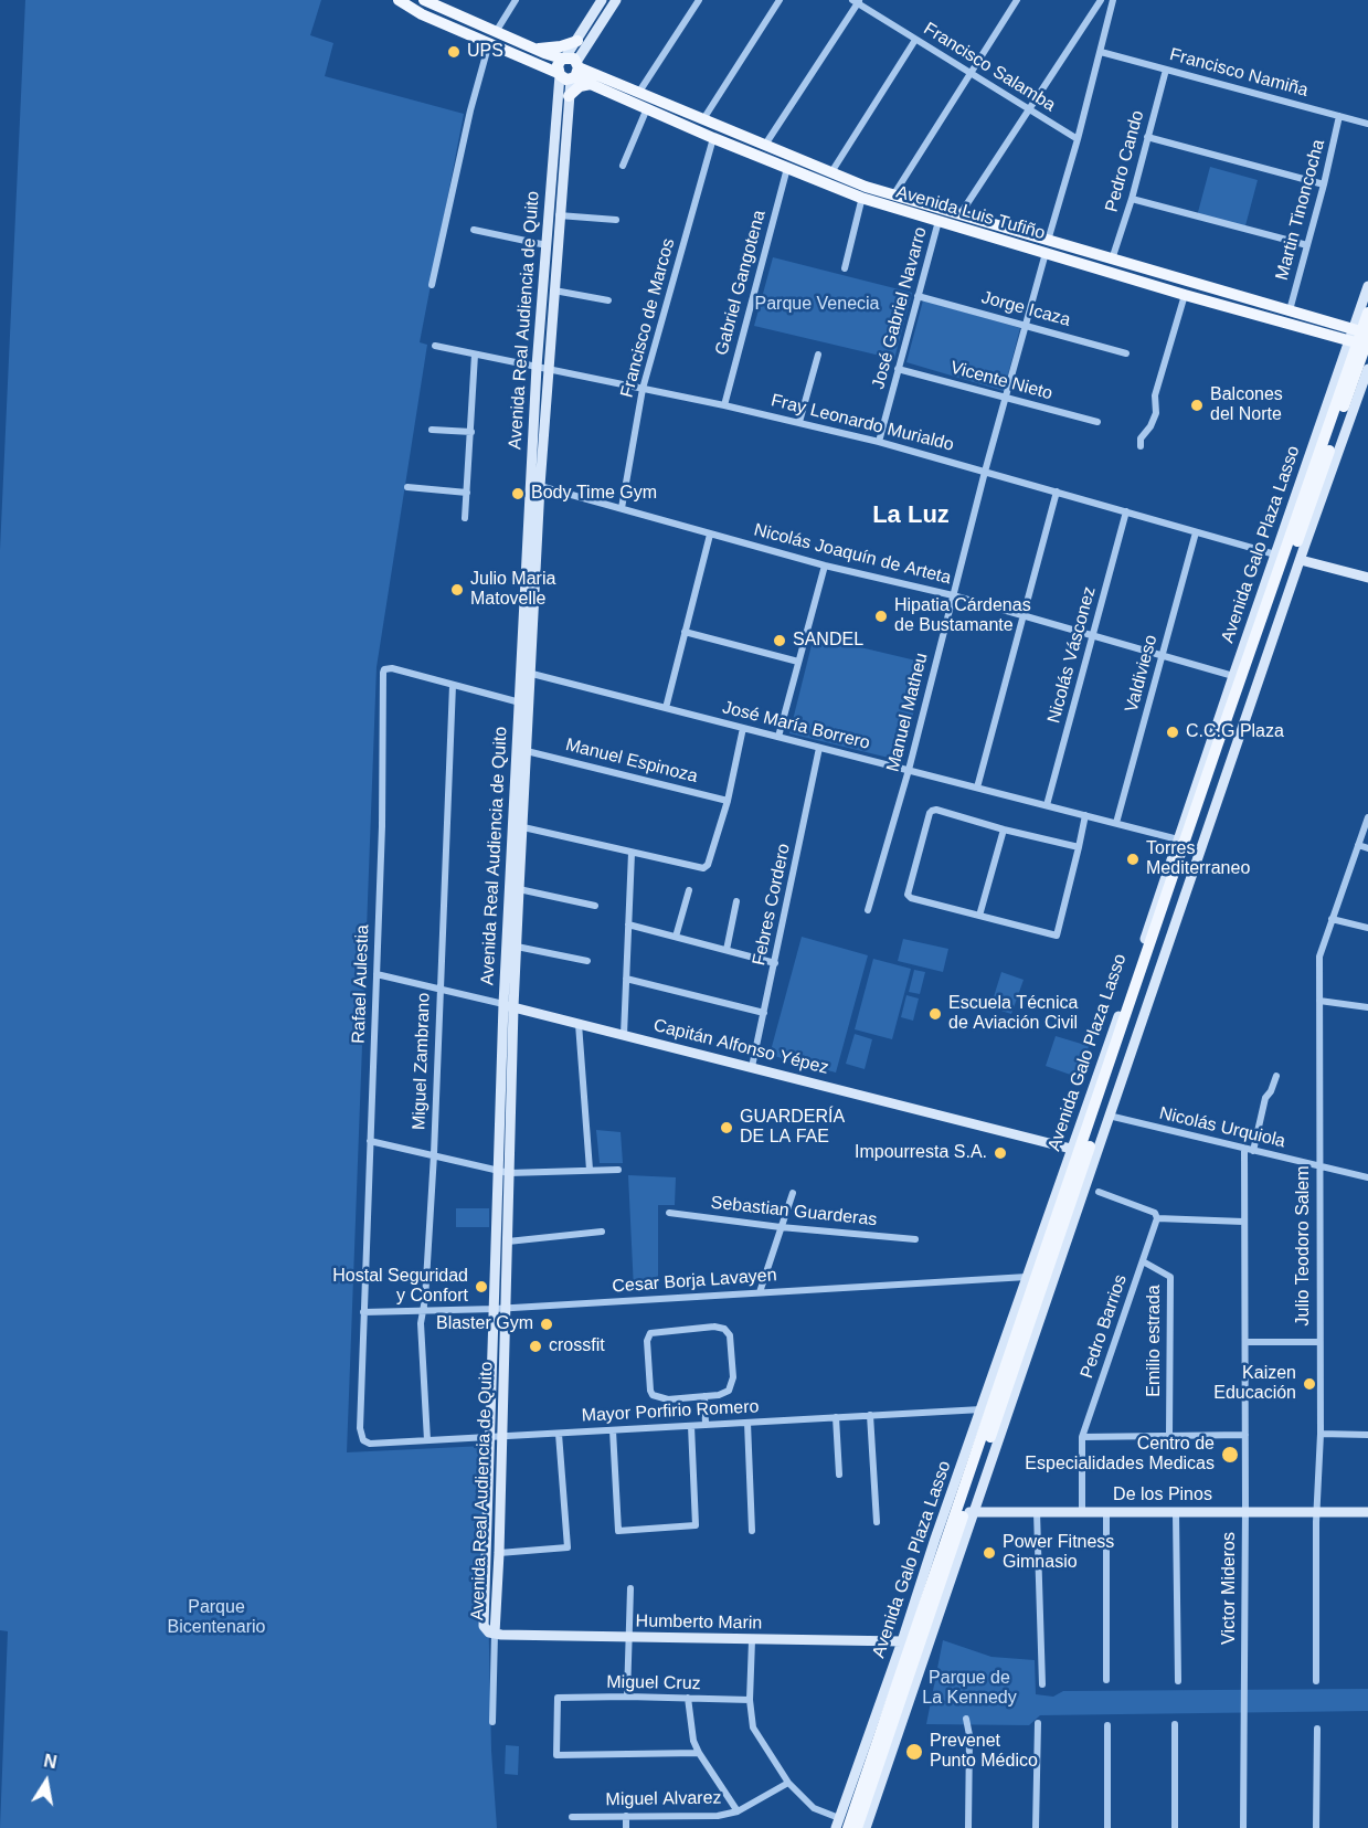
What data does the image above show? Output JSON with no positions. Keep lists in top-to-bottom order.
{
  "streets": {
    "main road": [
      "Avenida Luis Tufiño",
      "Avenida Real Audiencia de Quito",
      "Avenida Galo Plaza Lasso",
      "Capitán Alfonso Yépez",
      "De los Pinos",
      "Humberto Marin"
    ],
    "street": [
      "Francisco Salamba",
      "Francisco Namiña",
      "Pedro Cando",
      "Martin Tinoncocha",
      "Gabriel Gangotena",
      "José Gabriel Navarro",
      "Jorge Icaza",
      "Francisco de Marcos",
      "Vicente Nieto",
      "Fray Leonardo Murialdo",
      "Nicolás Joaquín de Arteta",
      "Nicolás Vásconez",
      "Valdivieso",
      "Manuel Matheu",
      "José María Borrero",
      "Manuel Espinoza",
      "Febres Cordero",
      "Rafael Aulestia",
      "Miguel Zambrano",
      "Nicolás Urquiola",
      "Sebastian Guarderas",
      "Julio Teodoro Salem",
      "Cesar Borja Lavayen",
      "Pedro Barrios",
      "Emilio estrada",
      "Mayor Porfirio Romero",
      "Victor Mideros",
      "Miguel Cruz",
      "Miguel Alvarez"
    ]
  },
  "crossings": [
    ["Francisco Salamba", "Manuel Matheu"],
    ["Francisco Namiña", "Pedro Cando"],
    ["Francisco Namiña", "Martin Tinoncocha"],
    ["Francisco Namiña", "Manuel Matheu"],
    ["Pedro Cando", "Avenida Luis Tufiño"],
    ["Martin Tinoncocha", "Avenida Luis Tufiño"],
    ["Avenida Luis Tufiño", "Gabriel Gangotena"],
    ["Avenida Luis Tufiño", "José Gabriel Navarro"],
    ["Avenida Luis Tufiño", "Francisco de Marcos"],
    ["Avenida Luis Tufiño", "Avenida Real Audiencia de Quito"],
    ["Avenida Luis Tufiño", "Avenida Galo Plaza Lasso"],
    ["Avenida Luis Tufiño", "Manuel Matheu"],
    ["Gabriel Gangotena", "Fray Leonardo Murialdo"],
    ["José Gabriel Navarro", "Jorge Icaza"],
    ["José Gabriel Navarro", "Vicente Nieto"],
    ["José Gabriel Navarro", "Fray Leonardo Murialdo"],
    ["Jorge Icaza", "Manuel Matheu"],
    ["Francisco de Marcos", "Fray Leonardo Murialdo"],
    ["Francisco de Marcos", "Nicolás Joaquín de Arteta"],
    ["Avenida Real Audiencia de Quito", "Fray Leonardo Murialdo"],
    ["Avenida Real Audiencia de Quito", "Nicolás Joaquín de Arteta"],
    ["Avenida Real Audiencia de Quito", "José María Borrero"],
    ["Avenida Real Audiencia de Quito", "Manuel Espinoza"],
    ["Avenida Real Audiencia de Quito", "Rafael Aulestia"],
    ["Avenida Real Audiencia de Quito", "Capitán Alfonso Yépez"],
    ["Avenida Real Audiencia de Quito", "Cesar Borja Lavayen"],
    ["Avenida Real Audiencia de Quito", "Mayor Porfirio Romero"],
    ["Avenida Real Audiencia de Quito", "Humberto Marin"],
    ["Vicente Nieto", "Manuel Matheu"],
    ["Fray Leonardo Murialdo", "Avenida Galo Plaza Lasso"],
    ["Fray Leonardo Murialdo", "Nicolás Vásconez"],
    ["Fray Leonardo Murialdo", "Valdivieso"],
    ["Fray Leonardo Murialdo", "Manuel Matheu"],
    ["Avenida Galo Plaza Lasso", "Nicolás Joaquín de Arteta"],
    ["Avenida Galo Plaza Lasso", "José María Borrero"],
    ["Avenida Galo Plaza Lasso", "Capitán Alfonso Yépez"],
    ["Avenida Galo Plaza Lasso", "Nicolás Urquiola"],
    ["Avenida Galo Plaza Lasso", "Cesar Borja Lavayen"],
    ["Avenida Galo Plaza Lasso", "Mayor Porfirio Romero"],
    ["Avenida Galo Plaza Lasso", "De los Pinos"],
    ["Avenida Galo Plaza Lasso", "Humberto Marin"],
    ["Nicolás Joaquín de Arteta", "Nicolás Vásconez"],
    ["Nicolás Joaquín de Arteta", "Valdivieso"],
    ["Nicolás Joaquín de Arteta", "Manuel Matheu"],
    ["Nicolás Vásconez", "José María Borrero"],
    ["Valdivieso", "José María Borrero"],
    ["Manuel Matheu", "José María Borrero"],
    ["José María Borrero", "Febres Cordero"],
    ["Febres Cordero", "Capitán Alfonso Yépez"],
    ["Rafael Aulestia", "Capitán Alfonso Yépez"],
    ["Rafael Aulestia", "Miguel Zambrano"],
    ["Rafael Aulestia", "Cesar Borja Lavayen"],
    ["Rafael Aulestia", "Mayor Porfirio Romero"],
    ["Capitán Alfonso Yépez", "Miguel Zambrano"],
    ["Miguel Zambrano", "Cesar Borja Lavayen"],
    ["Miguel Zambrano", "Mayor Porfirio Romero"],
    ["Nicolás Urquiola", "Julio Teodoro Salem"],
    ["Nicolás Urquiola", "Victor Mideros"],
    ["Julio Teodoro Salem", "De los Pinos"],
    ["Pedro Barrios", "Emilio estrada"],
    ["Pedro Barrios", "De los Pinos"],
    ["De los Pinos", "Victor Mideros"]
  ],
  "districts": ["La Luz"],
  "parks": ["Parque Venecia", "Parque Bicentenario", "Parque de La Kennedy"],
  "places": [
    "UPS",
    "Balcones del Norte",
    "Body Time Gym",
    "Julio Maria Matovelle",
    "Hipatia Cárdenas de Bustamante",
    "SANDEL",
    "C.C.G Plaza",
    "Torres Mediterraneo",
    "Escuela Técnica de Aviación Civil",
    "GUARDERÍA DE LA FAE",
    "Impourresta S.A.",
    "Hostal Seguridad y Confort",
    "Blaster Gym",
    "crossfit",
    "Kaizen Educación",
    "Centro de Especialidades Medicas",
    "Power Fitness Gimnasio",
    "Prevenet Punto Médico"
  ],
  "north": "top"
}
